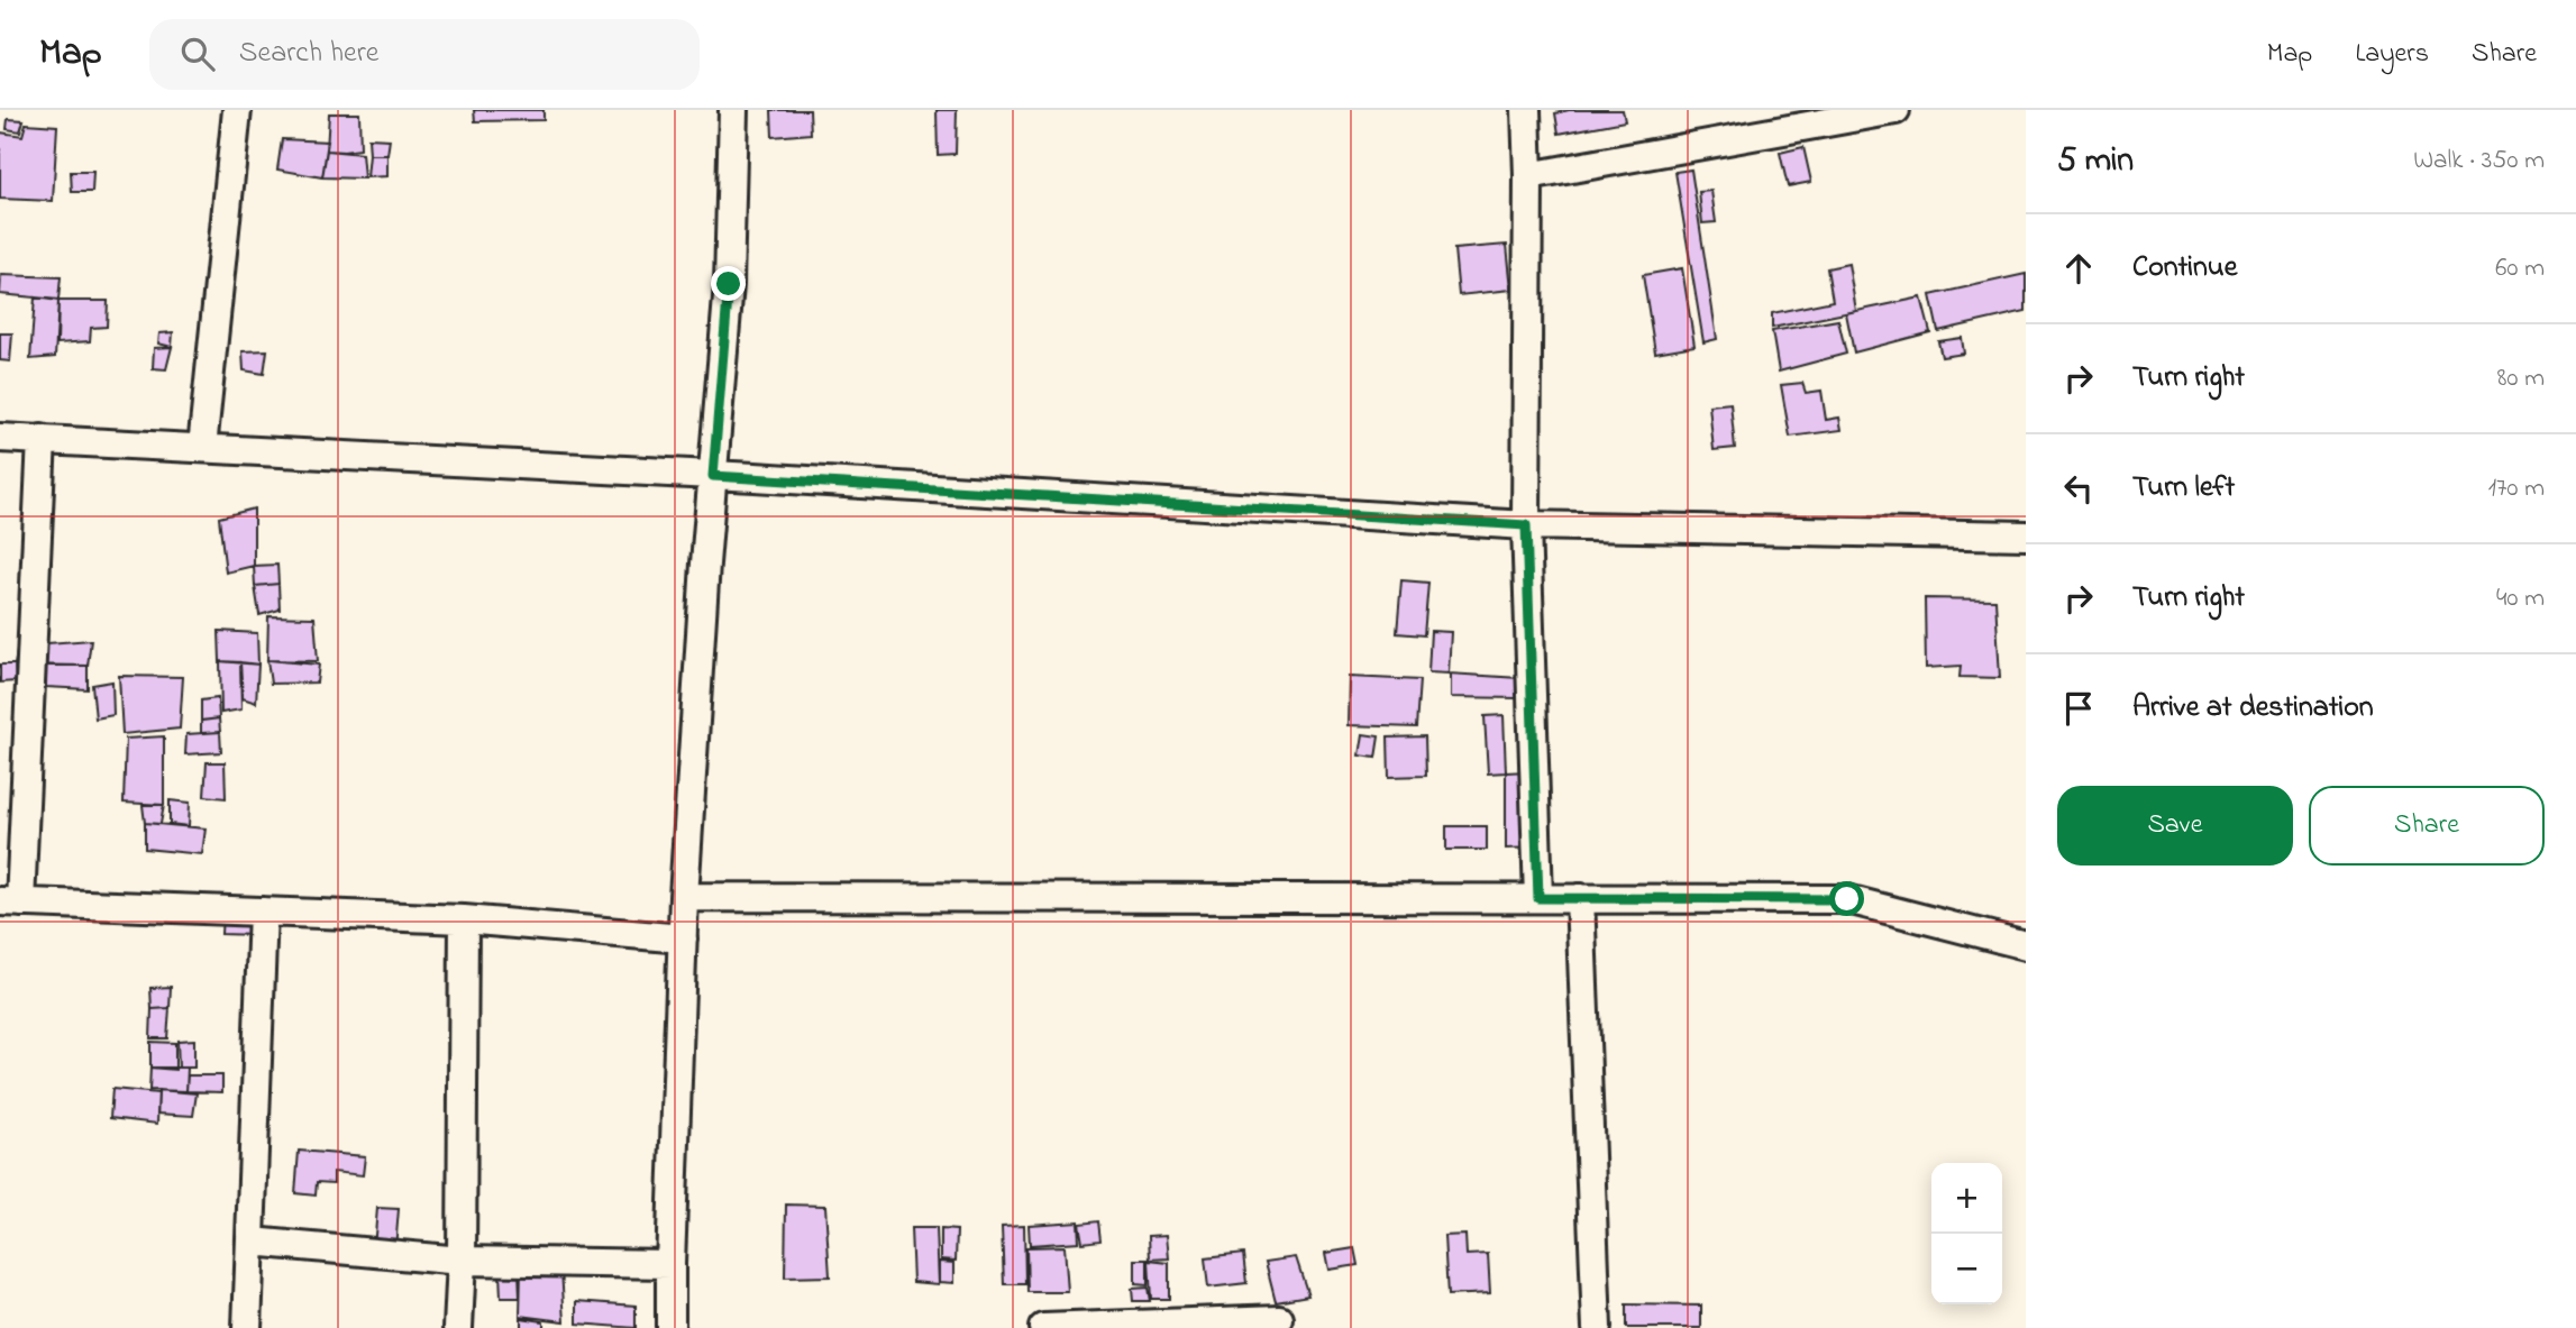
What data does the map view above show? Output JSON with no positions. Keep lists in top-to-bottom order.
{
  "page": {
    "header": "Map",
    "search": "Search here",
    "nav": ["Map", "Layers", "Share"],
    "heading": ["5 min", "Walk · 350 m"],
    "list": [
      ["Continue", "60 m"],
      ["Turn right", "80 m"],
      ["Turn left", "170 m"],
      ["Turn right", "40 m"],
      "Arrive at destination"
    ],
    "buttons": ["Save", "Share"],
    "map_buttons": ["+", "−"]
  }
}
